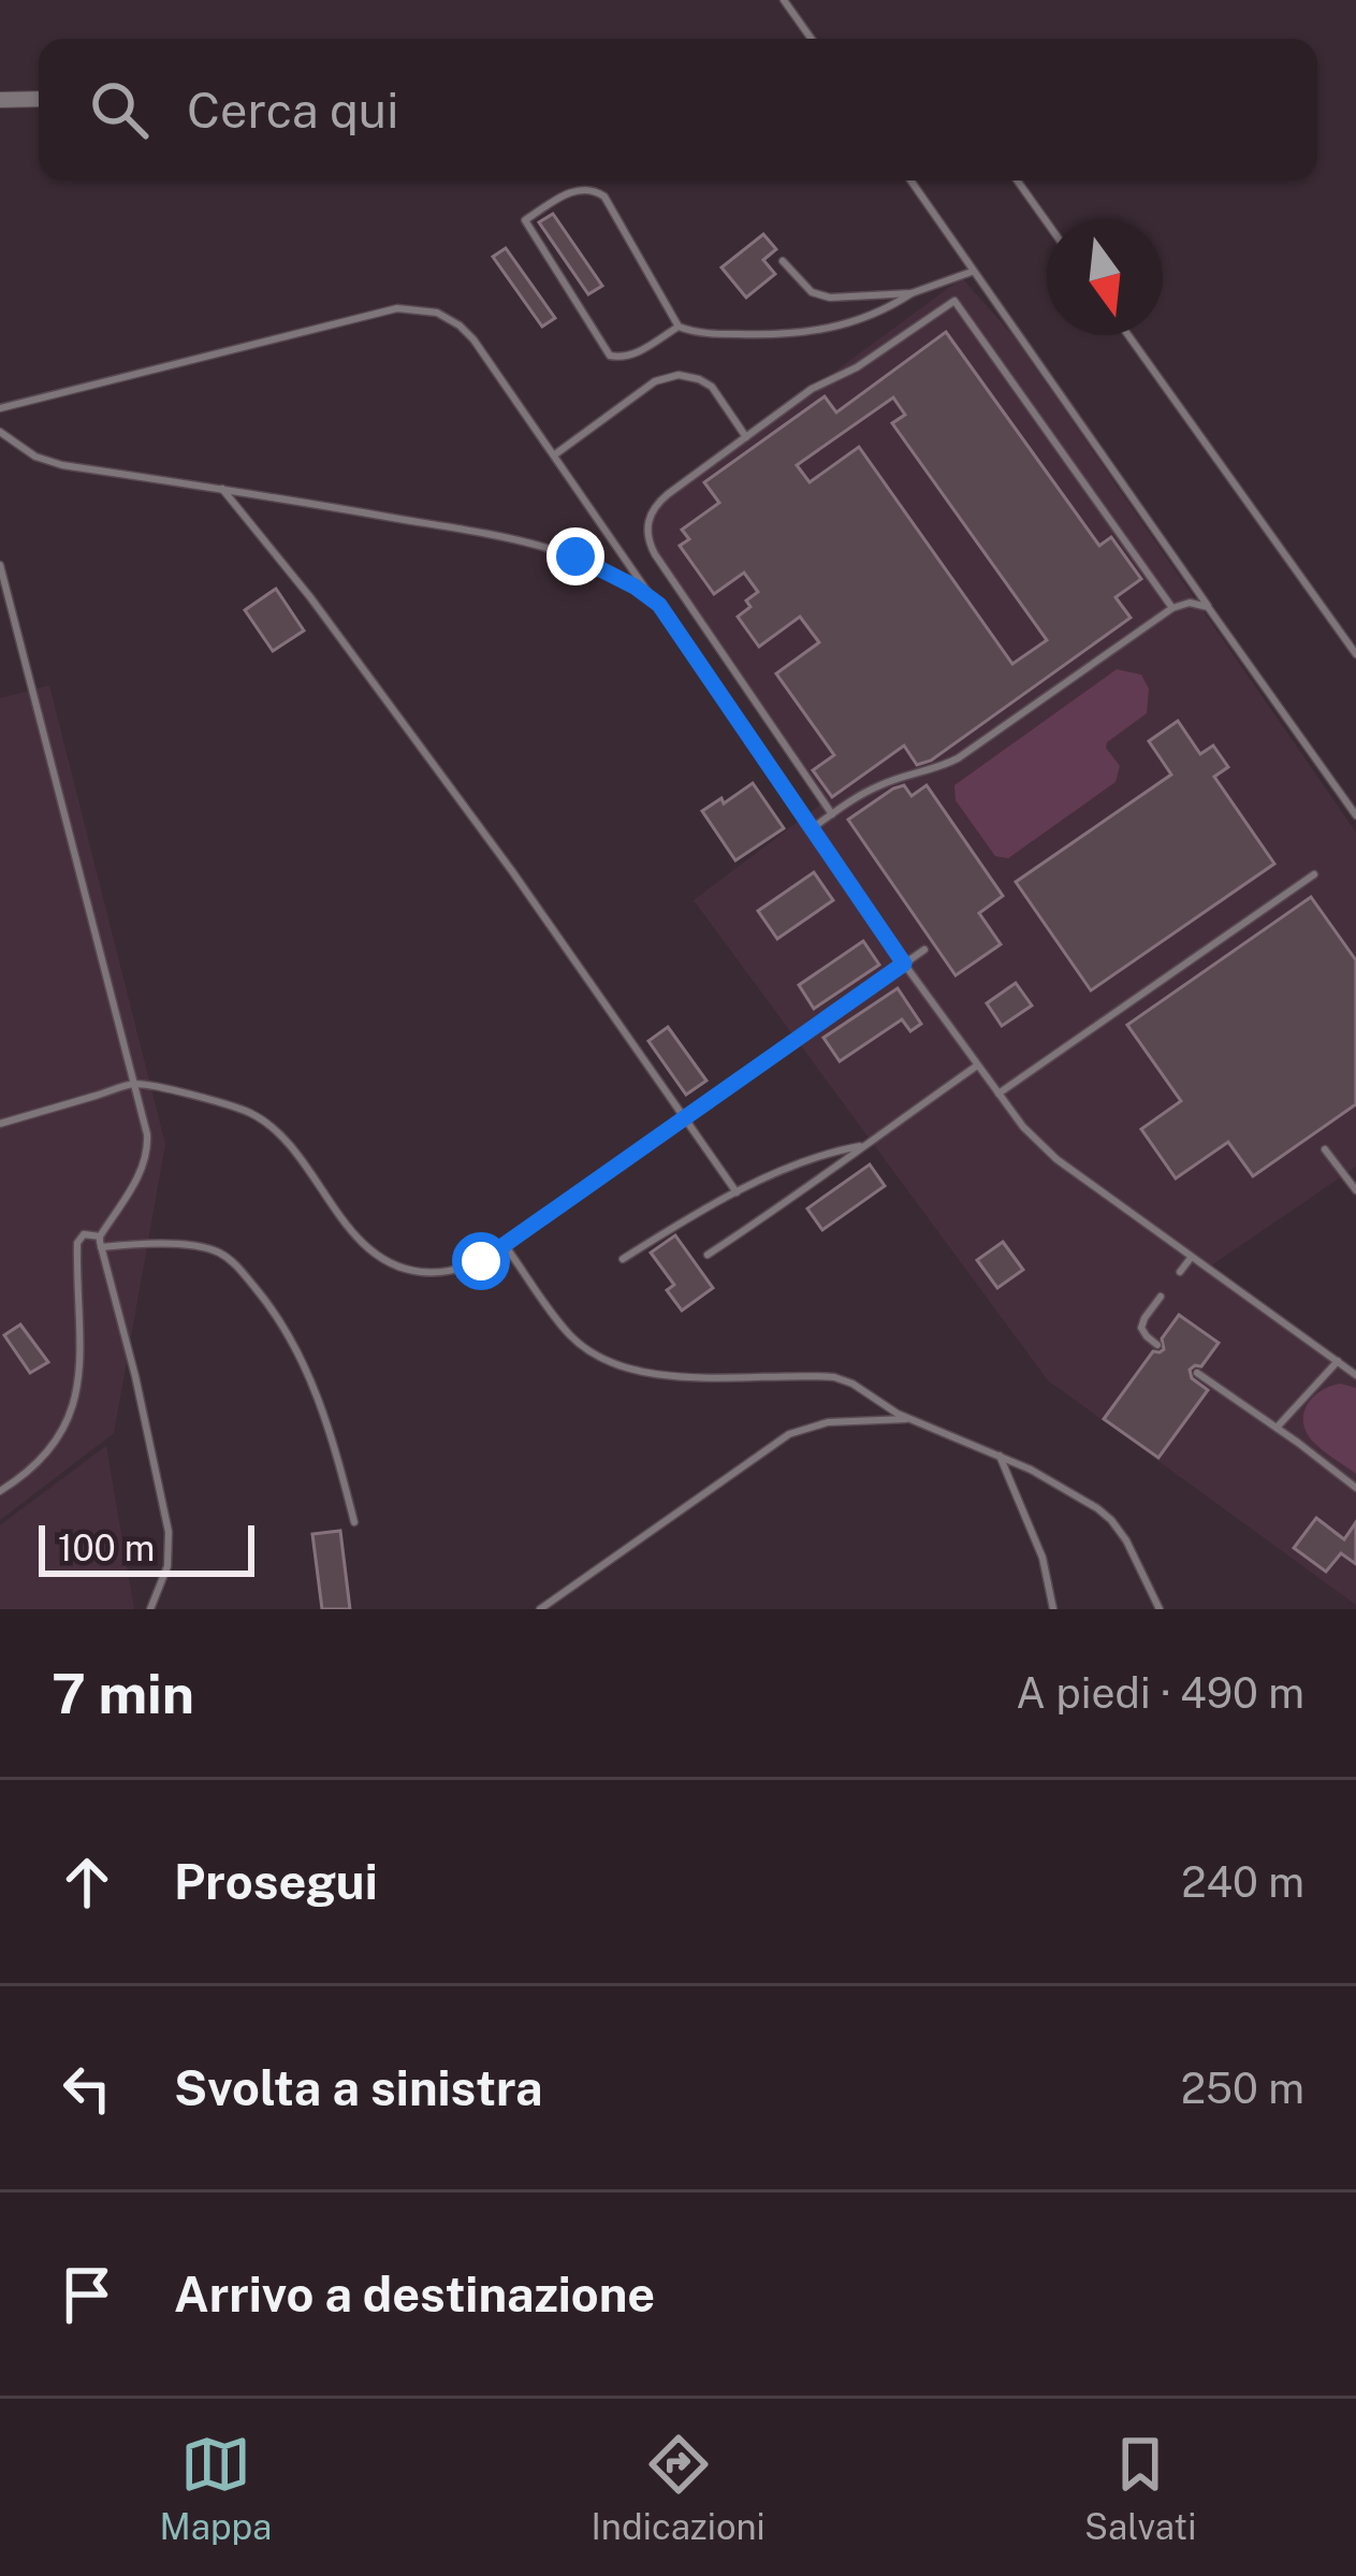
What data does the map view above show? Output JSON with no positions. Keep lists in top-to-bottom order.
{
  "scale_bar": "100 m",
  "north": "bottom",
  "page": {
    "search": "Cerca qui",
    "scale": "100 m",
    "heading": ["7 min", "A piedi · 490 m"],
    "list": [
      ["Prosegui", "240 m"],
      ["Svolta a sinistra", "250 m"],
      "Arrivo a destinazione"
    ],
    "nav": ["Mappa", "Indicazioni", "Salvati"]
  }
}
